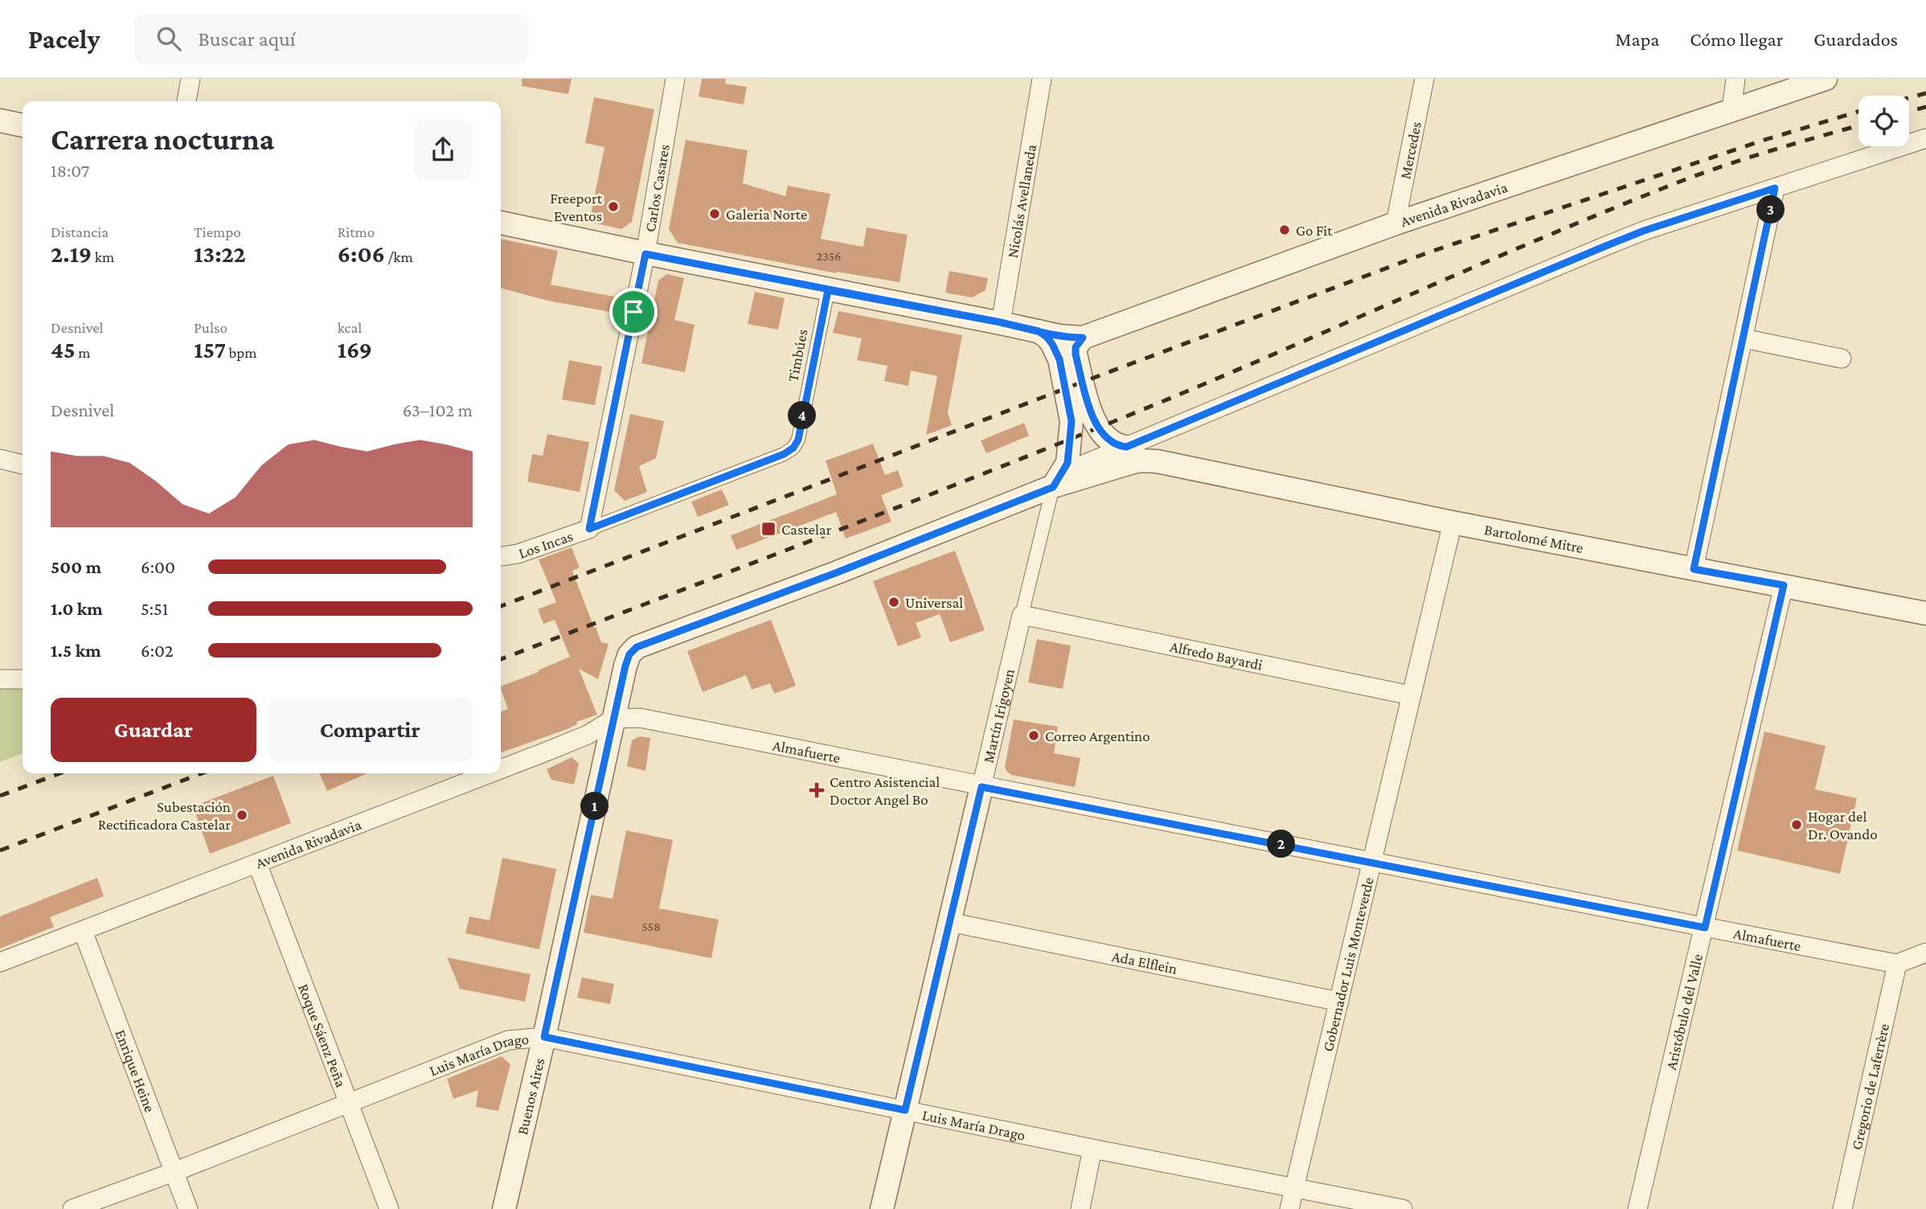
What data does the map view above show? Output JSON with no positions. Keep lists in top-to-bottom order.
{
  "streets": {
    "street": [
      "Mercedes",
      "Carlos Casares",
      "Nicolás Avellaneda",
      "Avenida Rivadavia",
      "Timbúes",
      "Bartolomé Mitre",
      "Los Incas",
      "Alfredo Bayardi",
      "Martín Irigoyen",
      "Almafuerte",
      "Ada Elflein",
      "Gobernador Luis Monteverde",
      "Aristóbulo del Valle",
      "Roque Sáenz Peña",
      "Luis María Drago",
      "Enrique Heine",
      "Gregorio de Laferrère",
      "Buenos Aires"
    ]
  },
  "crossings": [
    ["Mercedes", "Avenida Rivadavia"],
    ["Carlos Casares", "Los Incas"],
    ["Avenida Rivadavia", "Almafuerte"],
    ["Avenida Rivadavia", "Roque Sáenz Peña"],
    ["Avenida Rivadavia", "Enrique Heine"],
    ["Avenida Rivadavia", "Buenos Aires"],
    ["Timbúes", "Los Incas"],
    ["Bartolomé Mitre", "Gobernador Luis Monteverde"],
    ["Bartolomé Mitre", "Aristóbulo del Valle"],
    ["Alfredo Bayardi", "Martín Irigoyen"],
    ["Alfredo Bayardi", "Gobernador Luis Monteverde"],
    ["Martín Irigoyen", "Almafuerte"],
    ["Martín Irigoyen", "Ada Elflein"],
    ["Martín Irigoyen", "Luis María Drago"],
    ["Martín Irigoyen", "Buenos Aires"],
    ["Almafuerte", "Gobernador Luis Monteverde"],
    ["Almafuerte", "Aristóbulo del Valle"],
    ["Almafuerte", "Gregorio de Laferrère"],
    ["Almafuerte", "Buenos Aires"],
    ["Ada Elflein", "Gobernador Luis Monteverde"],
    ["Gobernador Luis Monteverde", "Luis María Drago"],
    ["Roque Sáenz Peña", "Luis María Drago"],
    ["Luis María Drago", "Enrique Heine"],
    ["Luis María Drago", "Buenos Aires"]
  ],
  "places": {
    "other": [
      "Freeport Eventos",
      "Galeria Norte",
      "Go Fit",
      "Universal",
      "Correo Argentino",
      "Subestación Rectificadora Castelar",
      "Hogar del Dr. Ovando"
    ],
    "transit": ["Castelar"],
    "health": ["Centro Asistencial Doctor Angel Bo"]
  },
  "house_numbers": ["2356", "558"],
  "page": {
    "header": "Pacely",
    "search": "Buscar aquí",
    "nav": ["Mapa", "Cómo llegar", "Guardados"],
    "heading": ["Carrera nocturna", "18:07"],
    "pins": [
      "3",
      "4",
      "1",
      "2"
    ],
    "stats": [
      ["Distancia", "2.19 km"],
      ["Tiempo", "13:22"],
      ["Ritmo", "6:06 /km"],
      ["Desnivel", "45 m"],
      ["Pulso", "157 bpm"],
      ["kcal", "169"]
    ],
    "chart": ["Desnivel", "63–102 m"],
    "list": [
      {
        "name": "500 m",
        "note": "6:00"
      },
      {
        "name": "1.0 km",
        "note": "5:51"
      },
      {
        "name": "1.5 km",
        "note": "6:02"
      }
    ],
    "buttons": ["Guardar", "Compartir"]
  }
}
